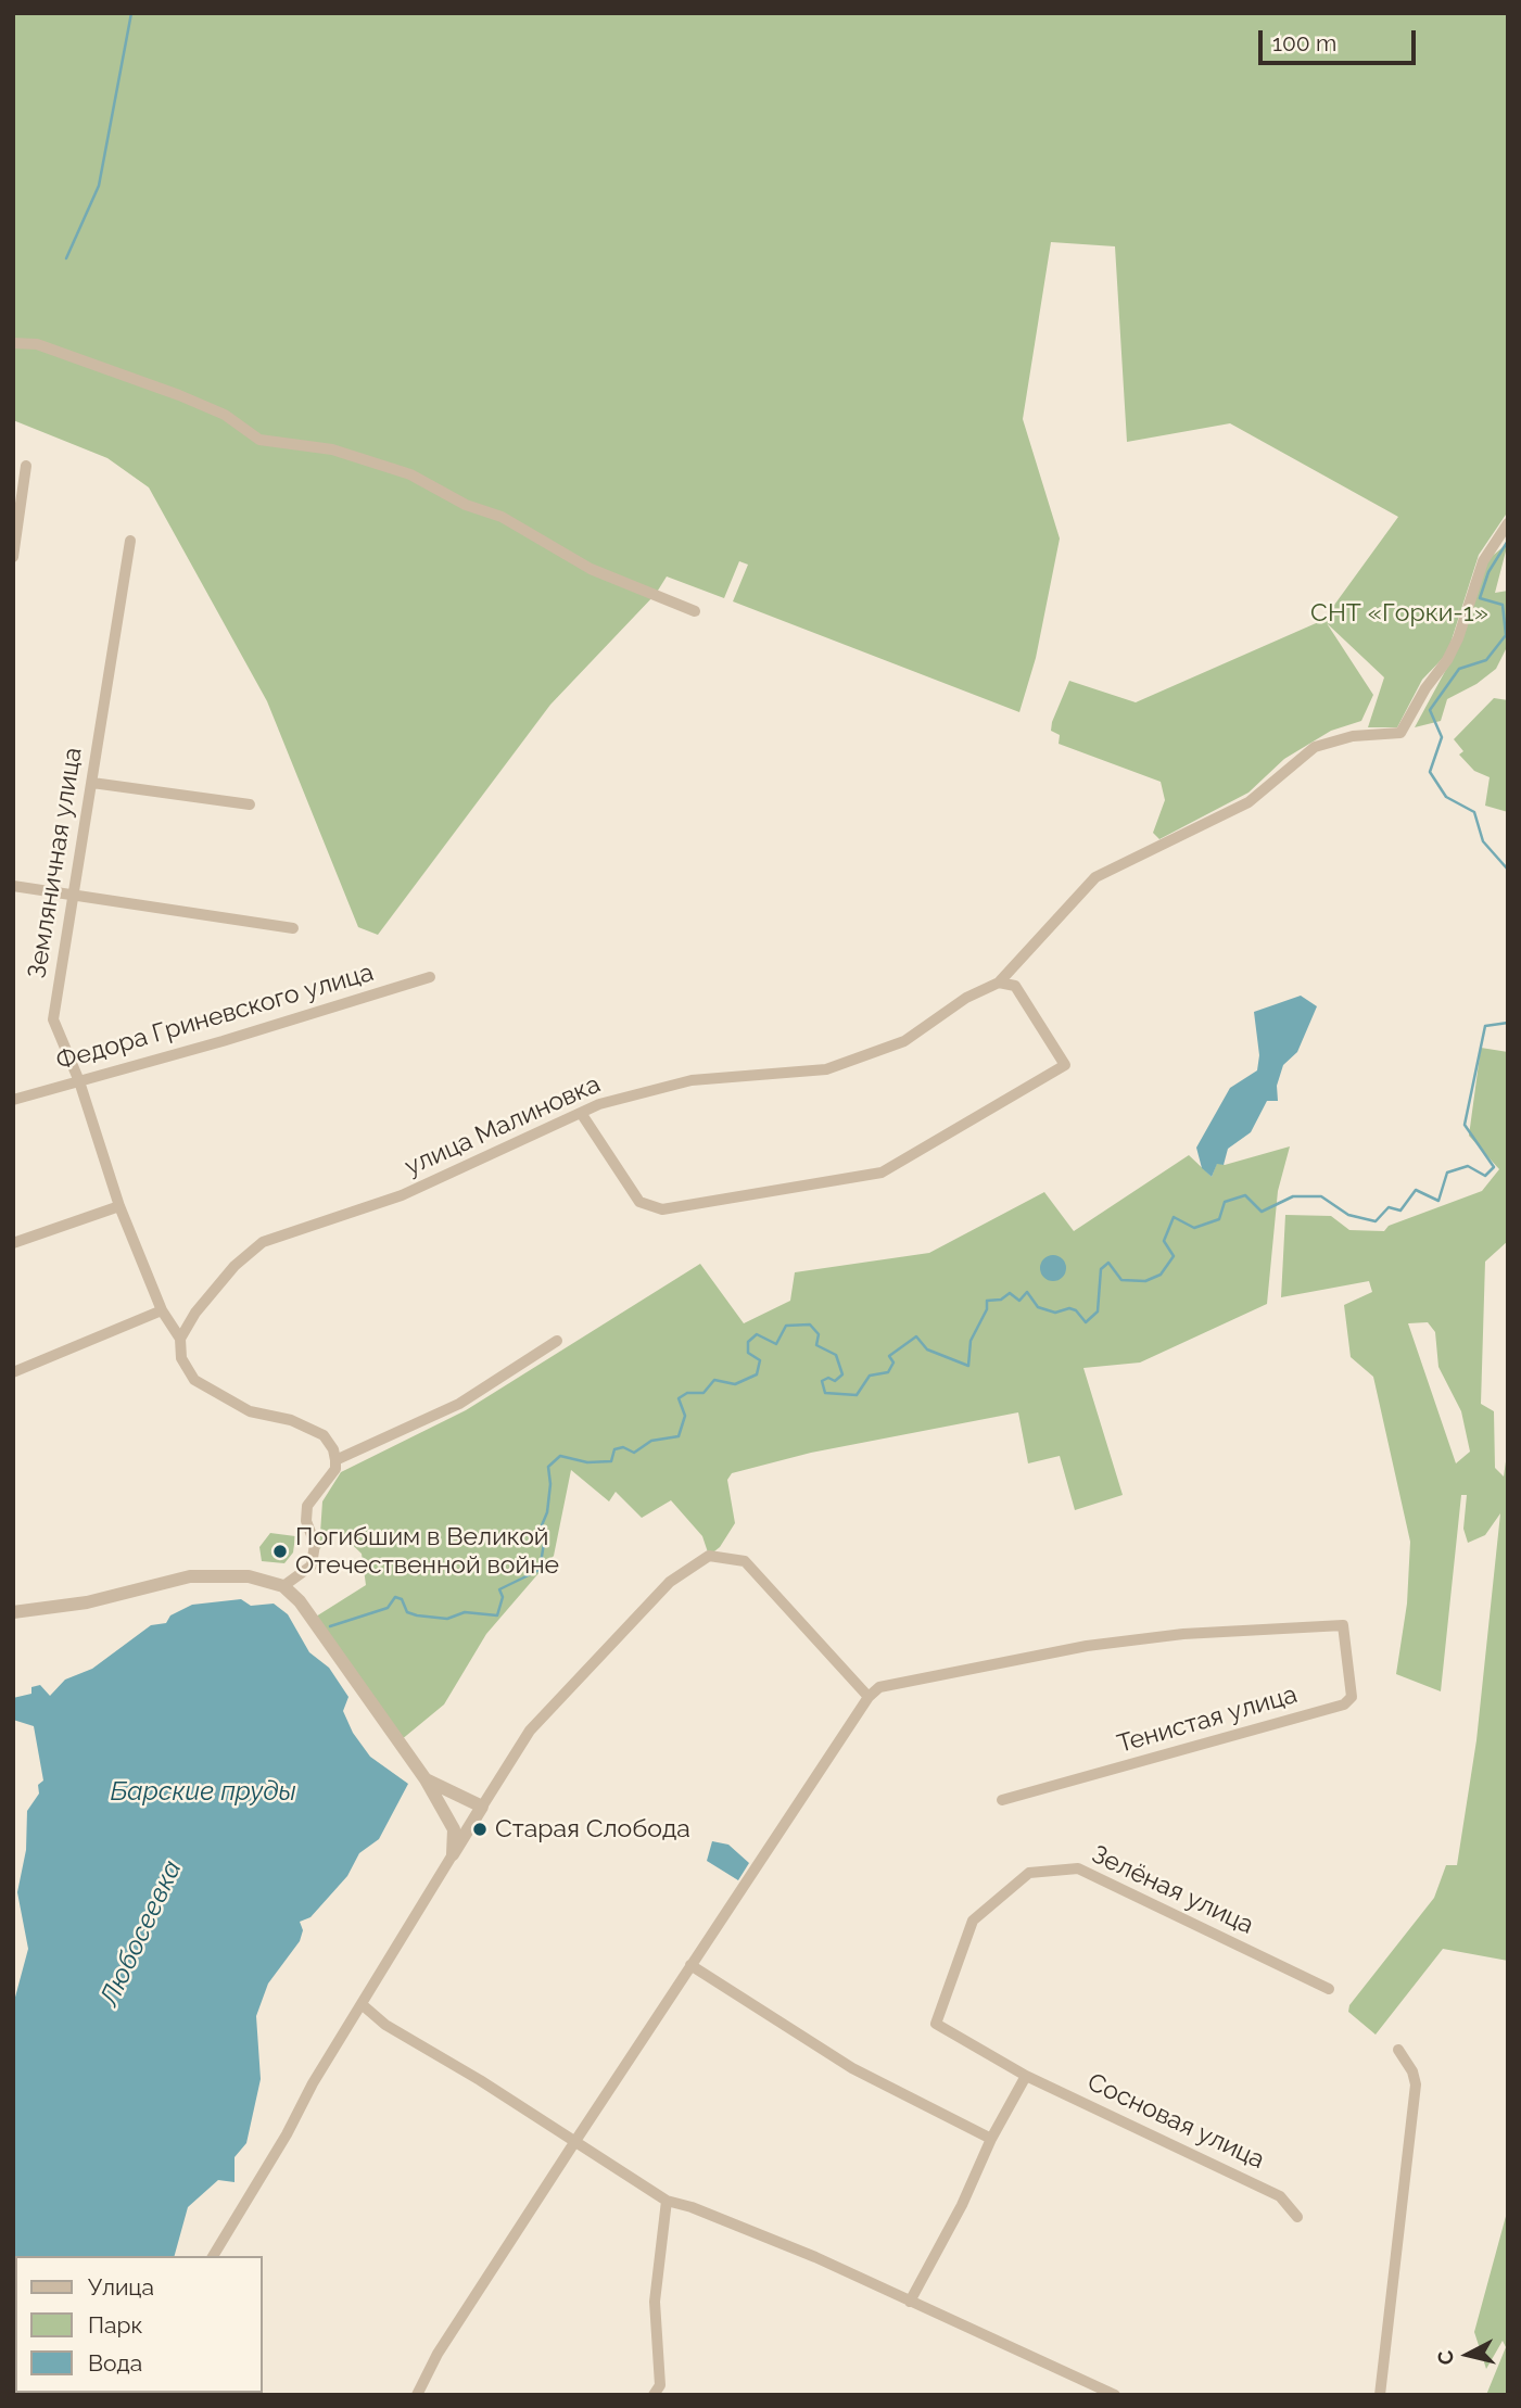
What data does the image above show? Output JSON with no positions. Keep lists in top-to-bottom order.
{
  "streets": {
    "street": [
      "Земляничная улица",
      "Федора Гриневского улица",
      "улица Малиновка",
      "Тенистая улица",
      "Зелёная улица",
      "Сосновая улица"
    ]
  },
  "crossings": [
    ["Земляничная улица", "Федора Гриневского улица"],
    ["Земляничная улица", "улица Малиновка"],
    ["Зелёная улица", "Сосновая улица"]
  ],
  "water": ["Барские пруды", "Любосеевка"],
  "parks": ["СНТ «Горки-1»"],
  "places": ["Погибшим в Великой Отечественной войне", "Старая Слобода"],
  "legend": ["Улица", "Парк", "Вода"],
  "scale_bar": "100 m",
  "north": "left"
}
